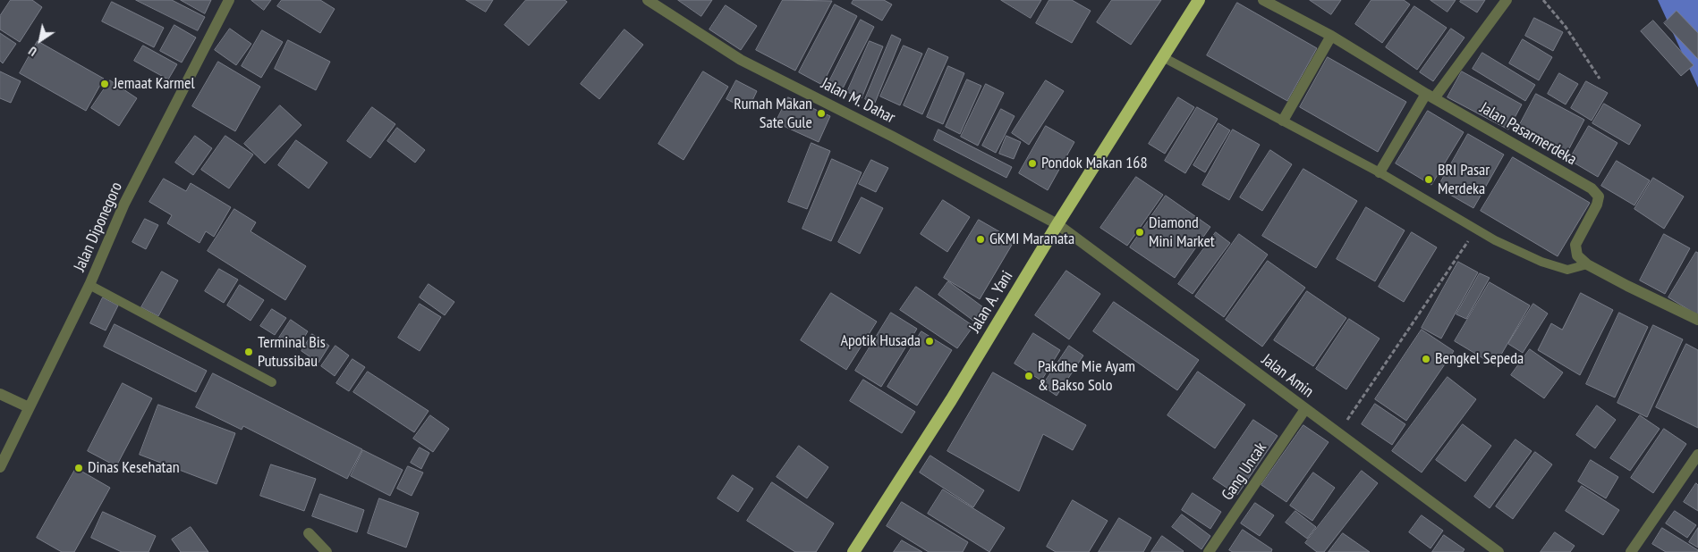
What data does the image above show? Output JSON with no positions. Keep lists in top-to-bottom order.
{
  "streets": {
    "highway": ["Jalan A. Yani"],
    "street": [
      "Jalan M. Dahar",
      "Jalan Pasarmerdeka",
      "Jalan Diponegoro",
      "Jalan Amin",
      "Gang Uncak"
    ]
  },
  "crossings": [
    ["Jalan M. Dahar", "Jalan A. Yani"],
    ["Jalan M. Dahar", "Jalan Amin"],
    ["Jalan A. Yani", "Jalan Amin"],
    ["Jalan Amin", "Gang Uncak"]
  ],
  "places": [
    "Jemaat Karmel",
    "Rumah Makan Sate Gule",
    "Pondok Makan 168",
    "BRI Pasar Merdeka",
    "Diamond Mini Market",
    "GKMI Maranata",
    "Apotik Husada",
    "Terminal Bis Putussibau",
    "Bengkel Sepeda",
    "Pakdhe Mie Ayam & Bakso Solo",
    "Dinas Kesehatan"
  ],
  "north": "bottom left"
}
